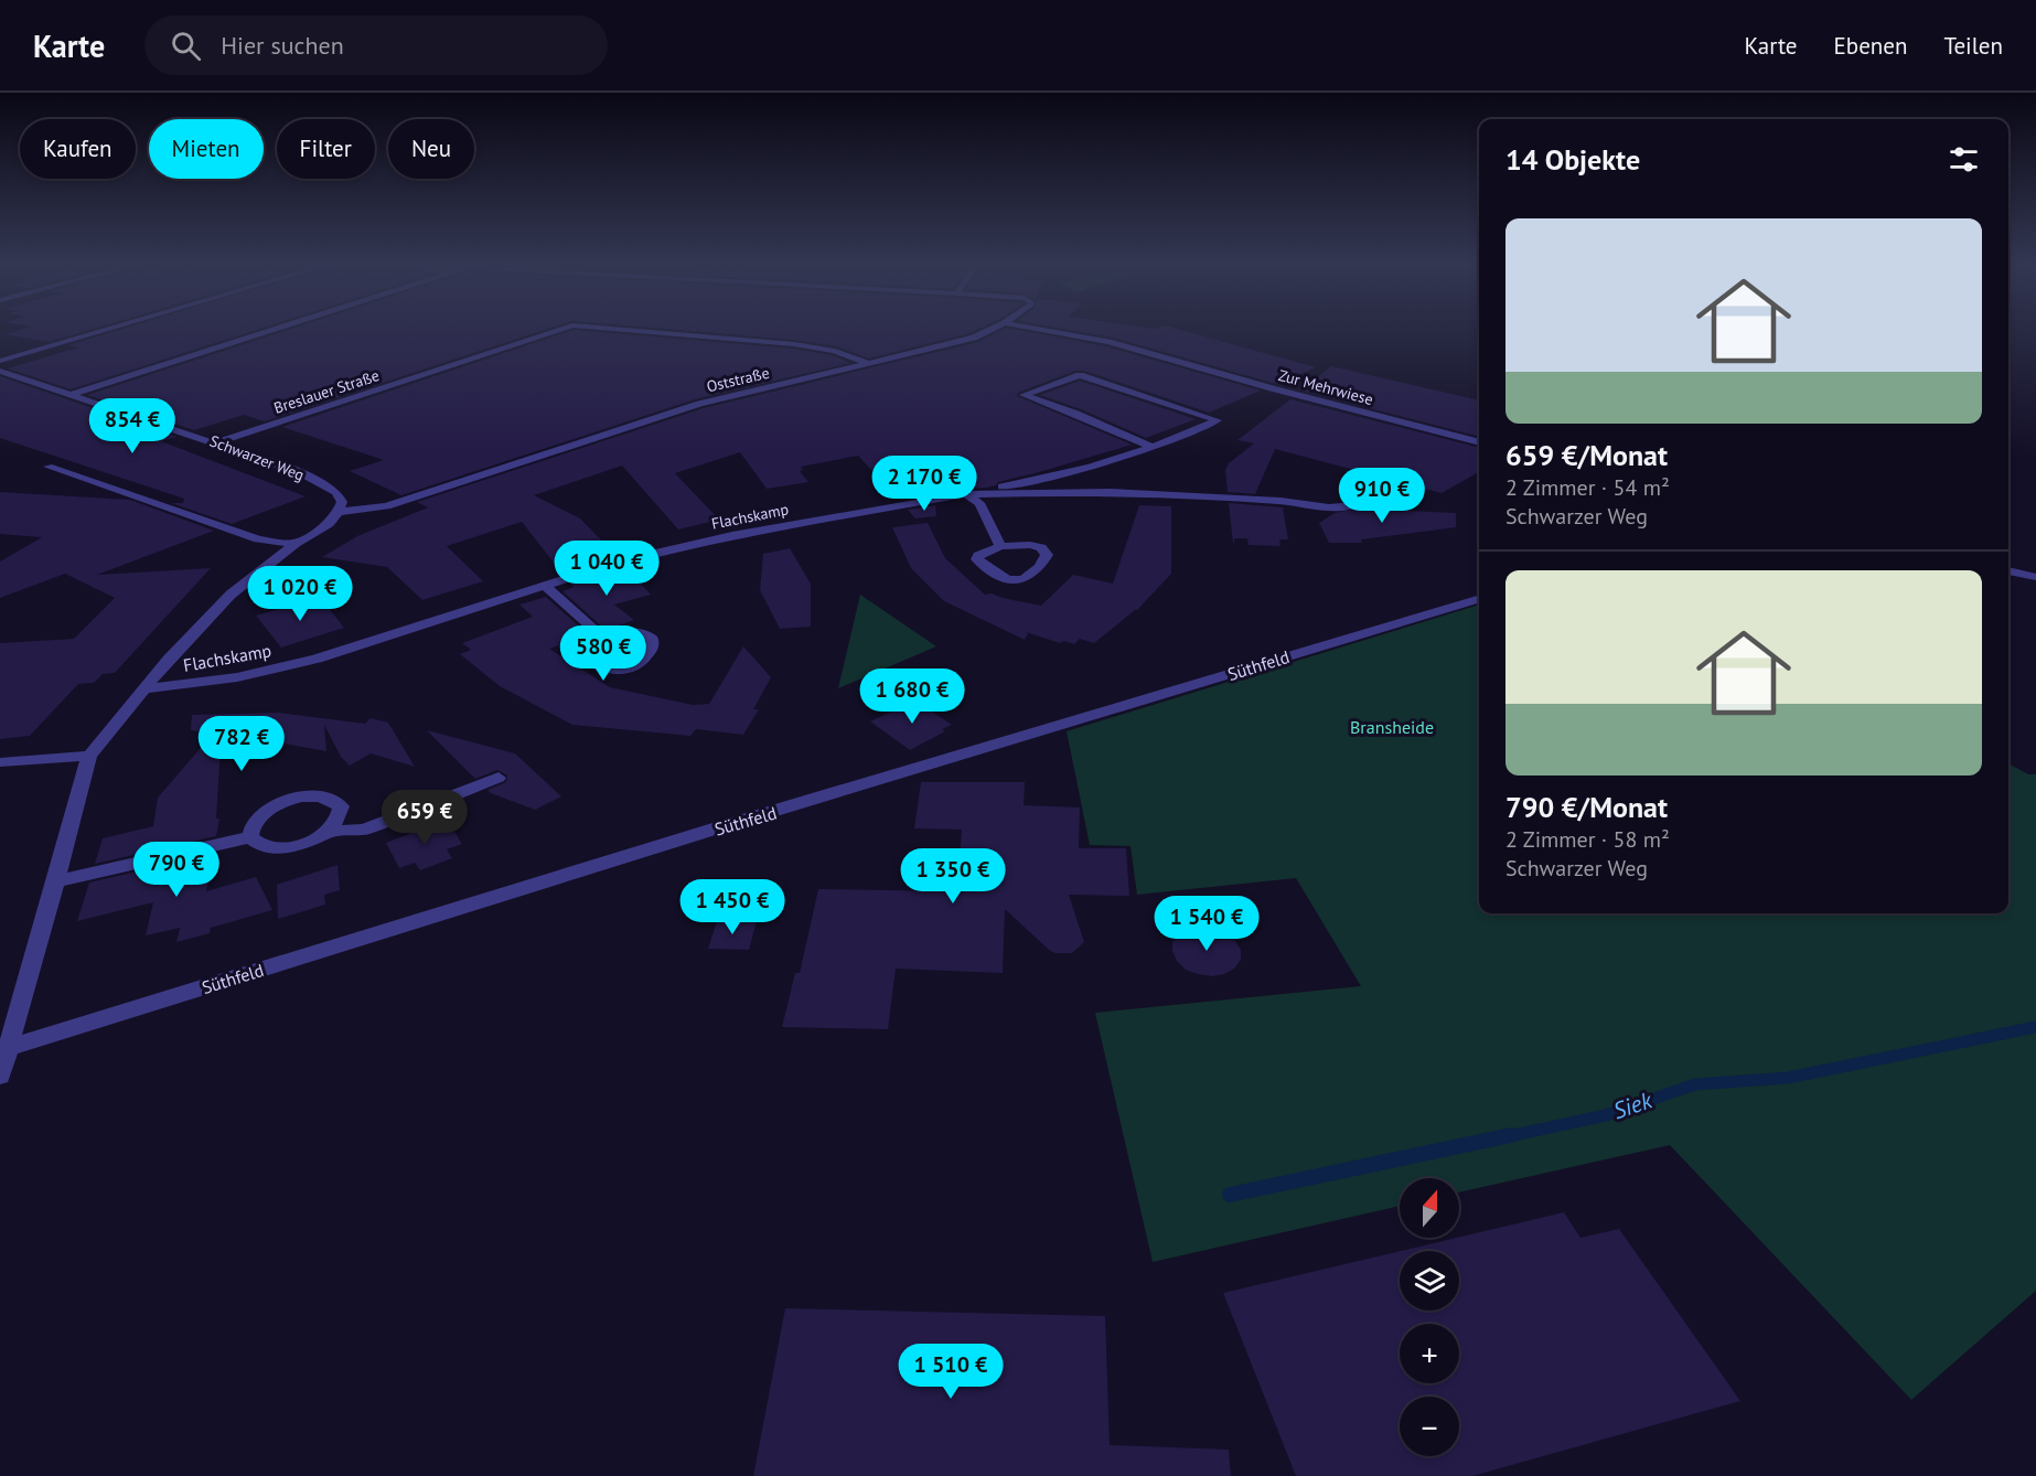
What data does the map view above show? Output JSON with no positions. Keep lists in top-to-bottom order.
{
  "streets": {
    "street": [
      "Oststraße",
      "Zur Mehrwiese",
      "Breslauer Straße",
      "Schwarzer Weg",
      "Flachskamp",
      "Süthfeld"
    ]
  },
  "crossings": [
    ["Oststraße", "Breslauer Straße"],
    ["Oststraße", "Schwarzer Weg"],
    ["Breslauer Straße", "Schwarzer Weg"]
  ],
  "water": ["Siek"],
  "parks": ["Bransheide"],
  "north": "top",
  "page": {
    "header": "Karte",
    "search": "Hier suchen",
    "nav": ["Karte", "Ebenen", "Teilen"],
    "chip": [
      "Kaufen",
      "Mieten",
      "Filter",
      "Neu"
    ],
    "heading": "14 Objekte",
    "list": [
      {
        "name": "659 €/Monat",
        "note": "2 Zimmer · 54 m² · Schwarzer Weg"
      },
      {
        "name": "790 €/Monat",
        "note": "2 Zimmer · 58 m² · Schwarzer Weg"
      }
    ],
    "price": [
      "854 €",
      "2 170 €",
      "910 €",
      "1 040 €",
      "1 020 €",
      "580 €",
      "1 680 €",
      "782 €",
      "659 €",
      "790 €",
      "1 350 €",
      "1 450 €",
      "1 540 €",
      "1 510 €"
    ],
    "map_buttons": ["+", "−"]
  }
}
